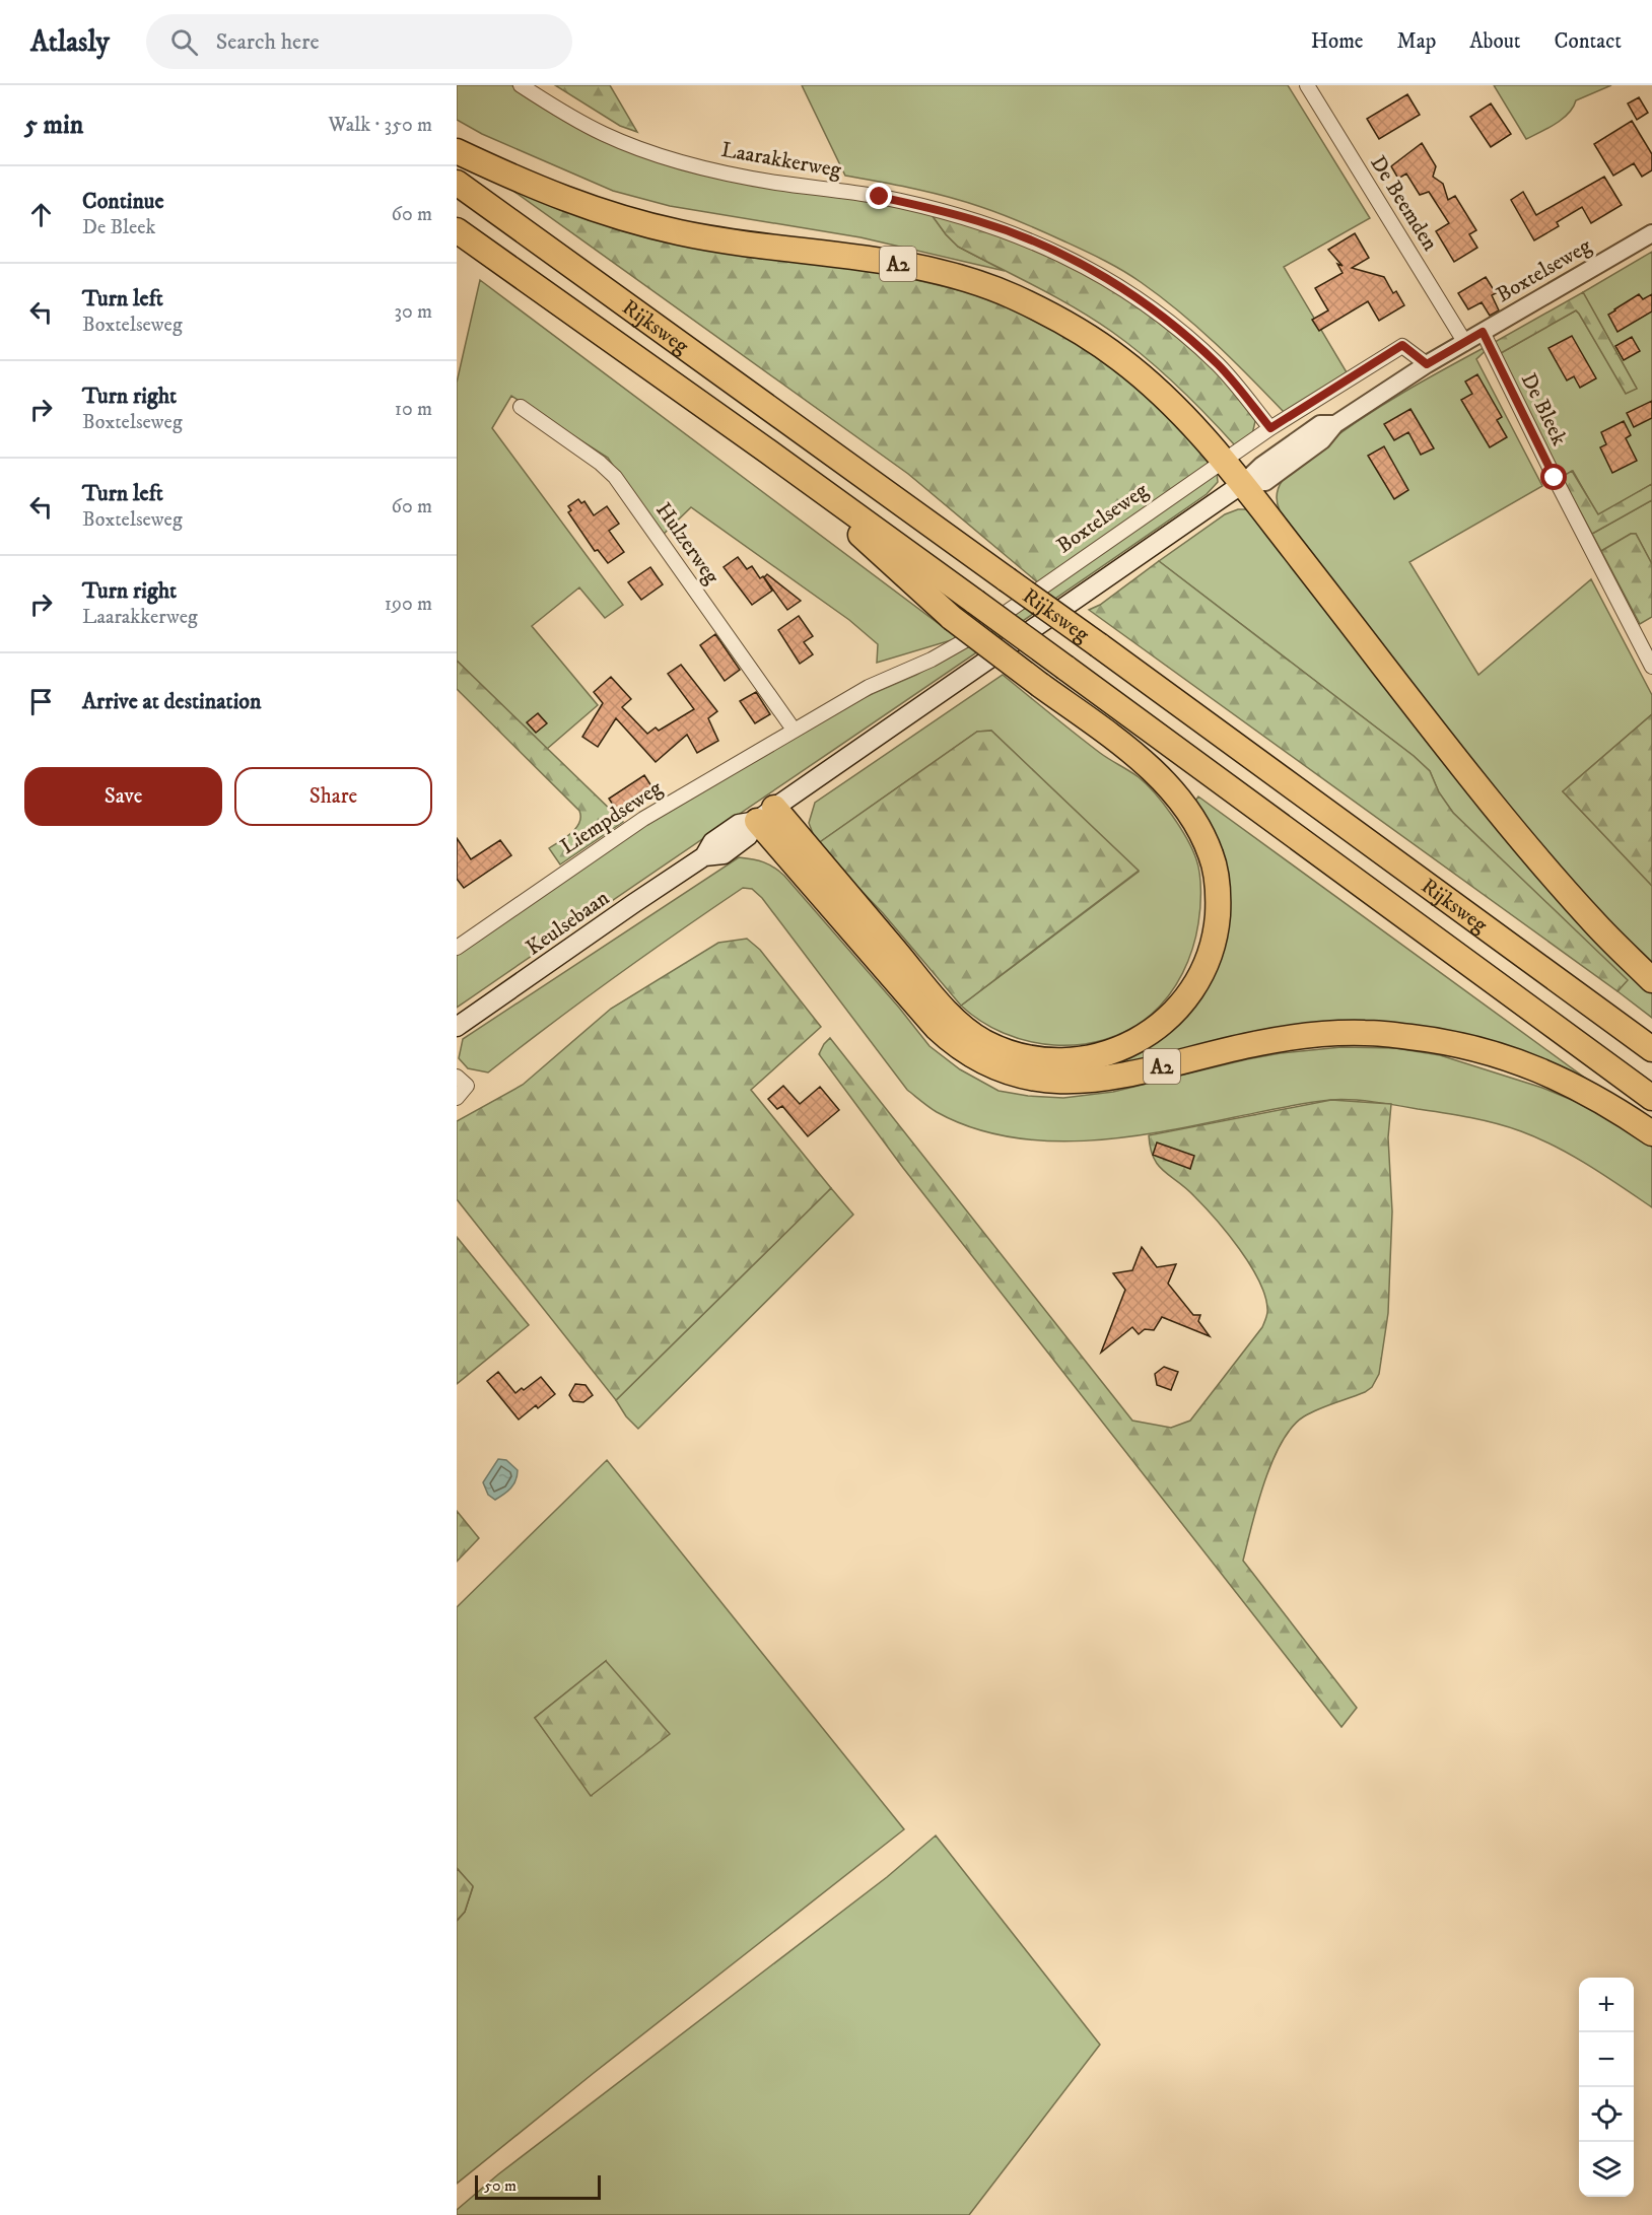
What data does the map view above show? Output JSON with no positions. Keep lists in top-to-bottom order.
{
  "streets": {
    "highway": ["A2", "Rijksweg"],
    "main road": ["Boxtelseweg", "Keulsebaan"],
    "street": [
      "Laarakkerweg",
      "De Beemden",
      "De Bleek",
      "Hulzerweg",
      "Liempdseweg"
    ]
  },
  "crossings": [
    ["Laarakkerweg", "Boxtelseweg"],
    ["De Beemden", "Boxtelseweg"],
    ["A2", "Boxtelseweg"],
    ["A2", "Rijksweg"],
    ["Boxtelseweg", "De Bleek"],
    ["Boxtelseweg", "Hulzerweg"],
    ["Boxtelseweg", "Liempdseweg"],
    ["Boxtelseweg", "Keulsebaan"],
    ["Hulzerweg", "Liempdseweg"]
  ],
  "scale_bar": "50 m",
  "page": {
    "header": "Atlasly",
    "search": "Search here",
    "nav": [
      "Home",
      "Map",
      "About",
      "Contact"
    ],
    "heading": ["5 min", "Walk · 350 m"],
    "list": [
      ["Continue", "De Bleek", "60 m"],
      ["Turn left", "Boxtelseweg", "30 m"],
      ["Turn right", "Boxtelseweg", "10 m"],
      ["Turn left", "Boxtelseweg", "60 m"],
      ["Turn right", "Laarakkerweg", "190 m"],
      "Arrive at destination"
    ],
    "buttons": ["Save", "Share"],
    "map_buttons": ["+", "−"],
    "scale": "50 m"
  }
}
